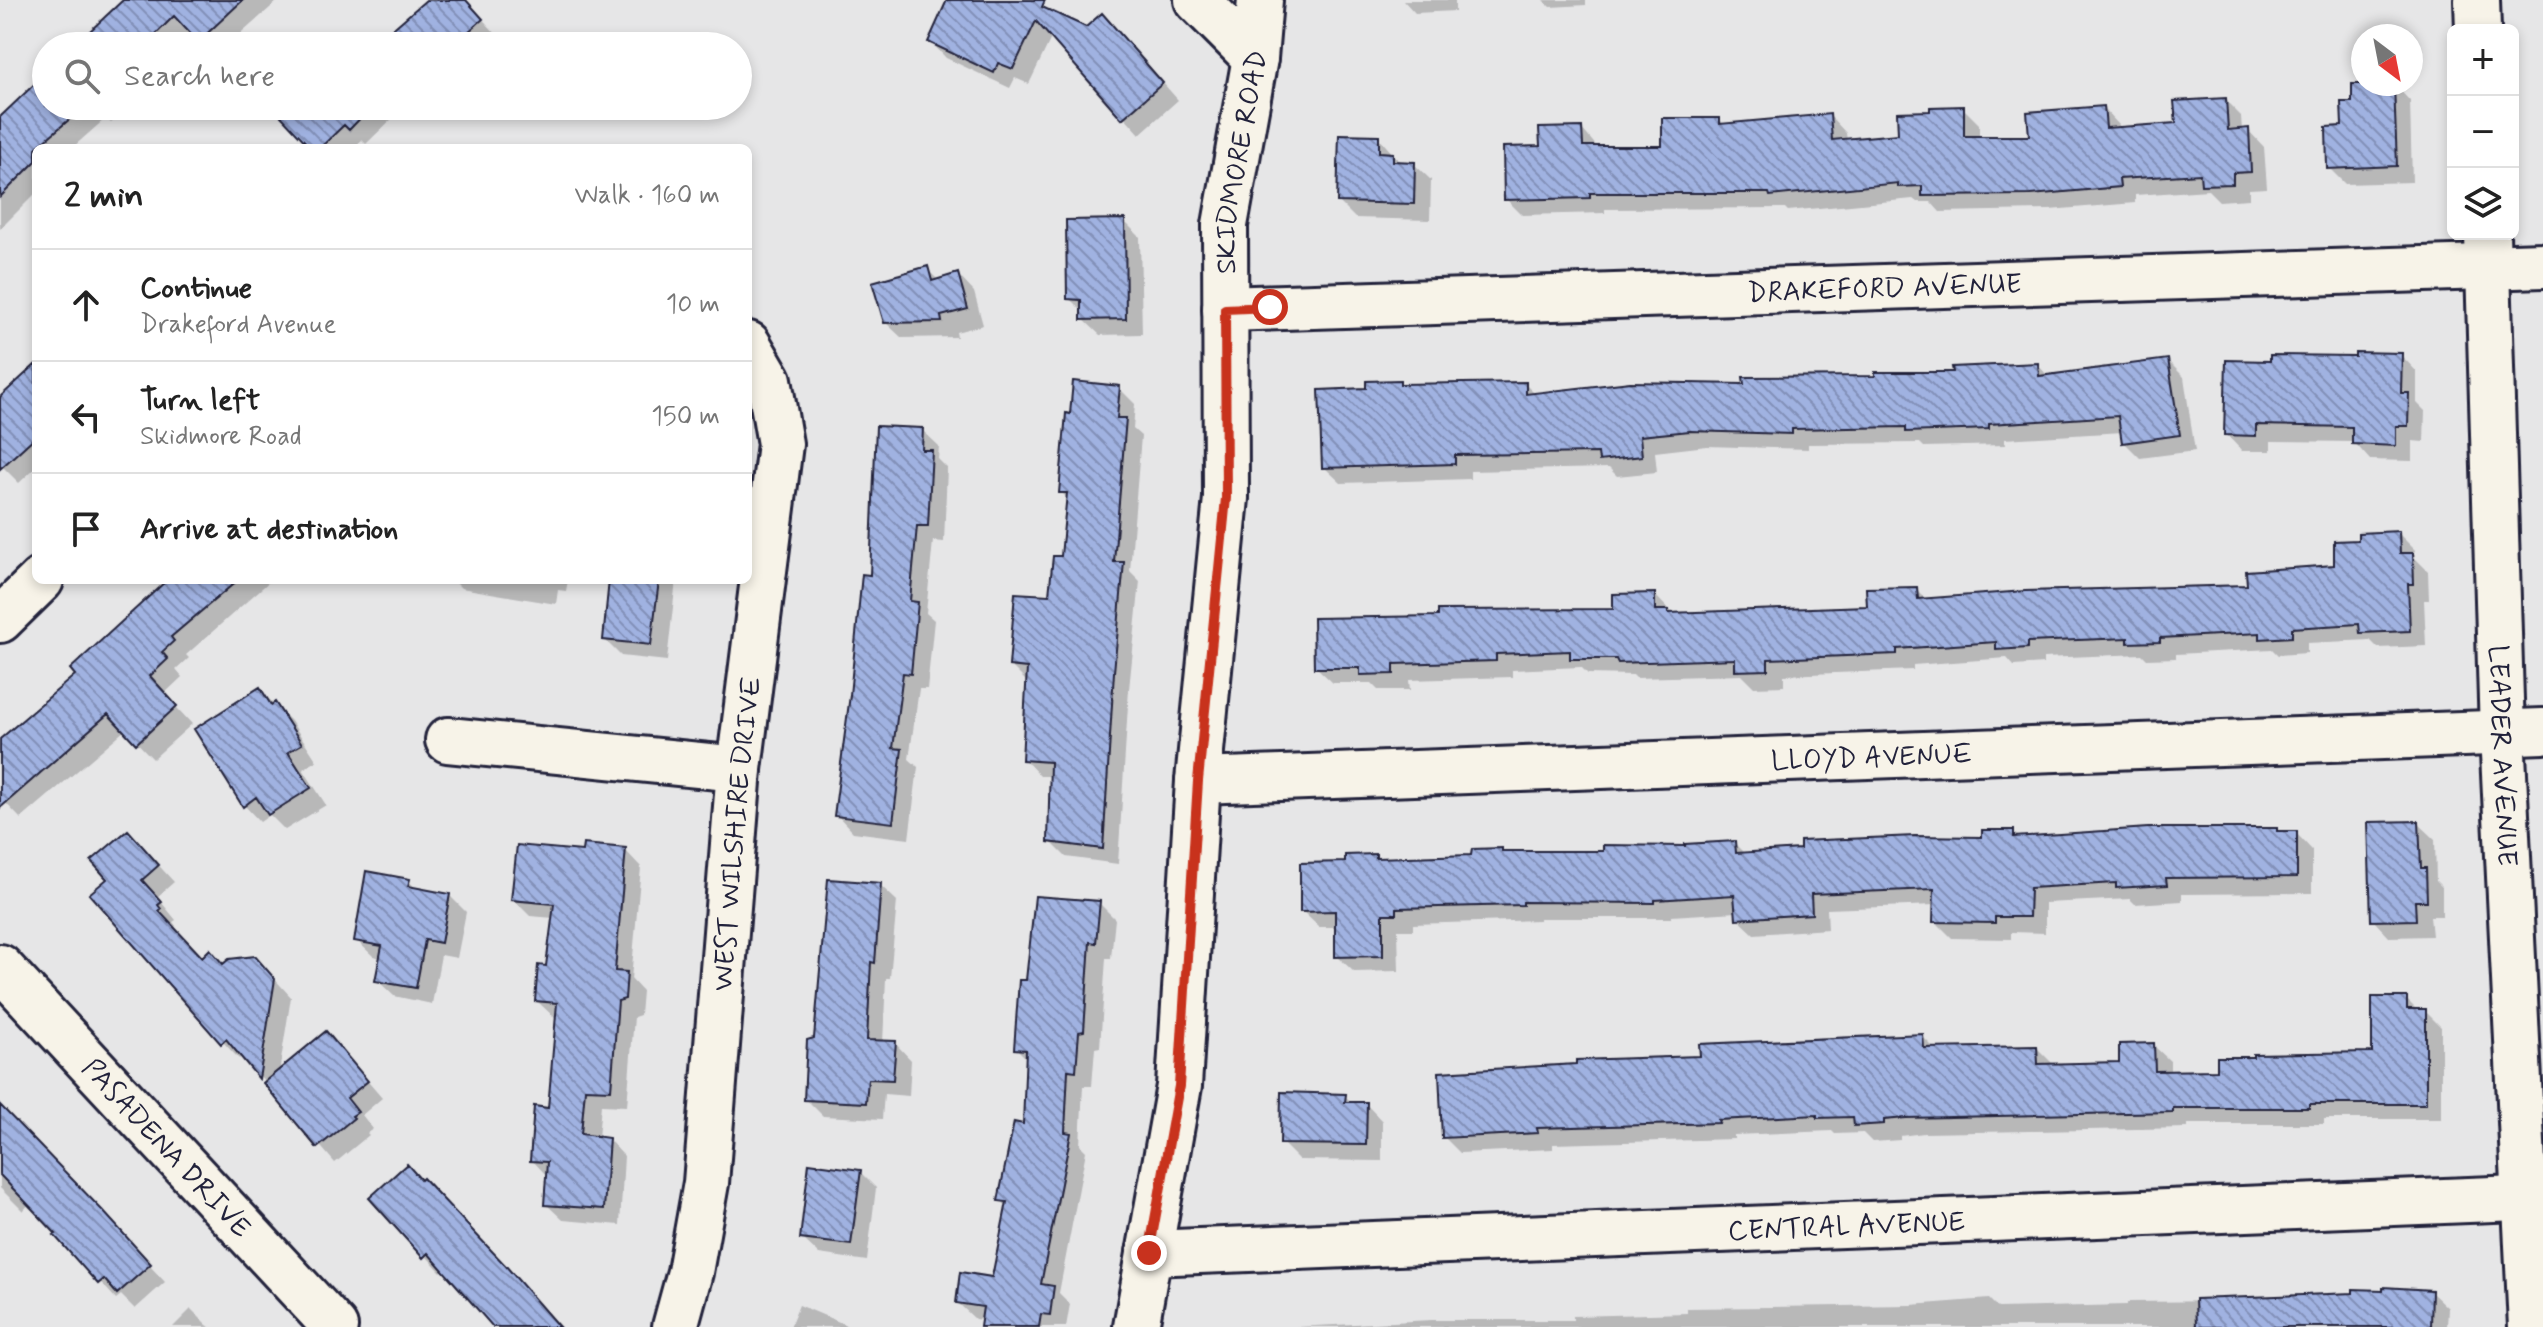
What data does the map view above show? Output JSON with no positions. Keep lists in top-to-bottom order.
{
  "streets": {
    "street": [
      "SKIDMORE ROAD",
      "DRAKEFORD AVENUE",
      "LEADER AVENUE",
      "LLOYD AVENUE",
      "WEST WILSHIRE DRIVE",
      "PASADENA DRIVE",
      "CENTRAL AVENUE"
    ]
  },
  "crossings": [
    ["SKIDMORE ROAD", "DRAKEFORD AVENUE"],
    ["SKIDMORE ROAD", "LLOYD AVENUE"],
    ["SKIDMORE ROAD", "CENTRAL AVENUE"],
    ["DRAKEFORD AVENUE", "LEADER AVENUE"],
    ["LEADER AVENUE", "LLOYD AVENUE"],
    ["LEADER AVENUE", "CENTRAL AVENUE"]
  ],
  "north": "bottom right",
  "page": {
    "map_buttons": ["+", "−"],
    "search": "Search here",
    "heading": ["2 min", "Walk · 160 m"],
    "list": [
      ["Continue", "Drakeford Avenue", "10 m"],
      ["Turn left", "Skidmore Road", "150 m"],
      "Arrive at destination"
    ]
  }
}
